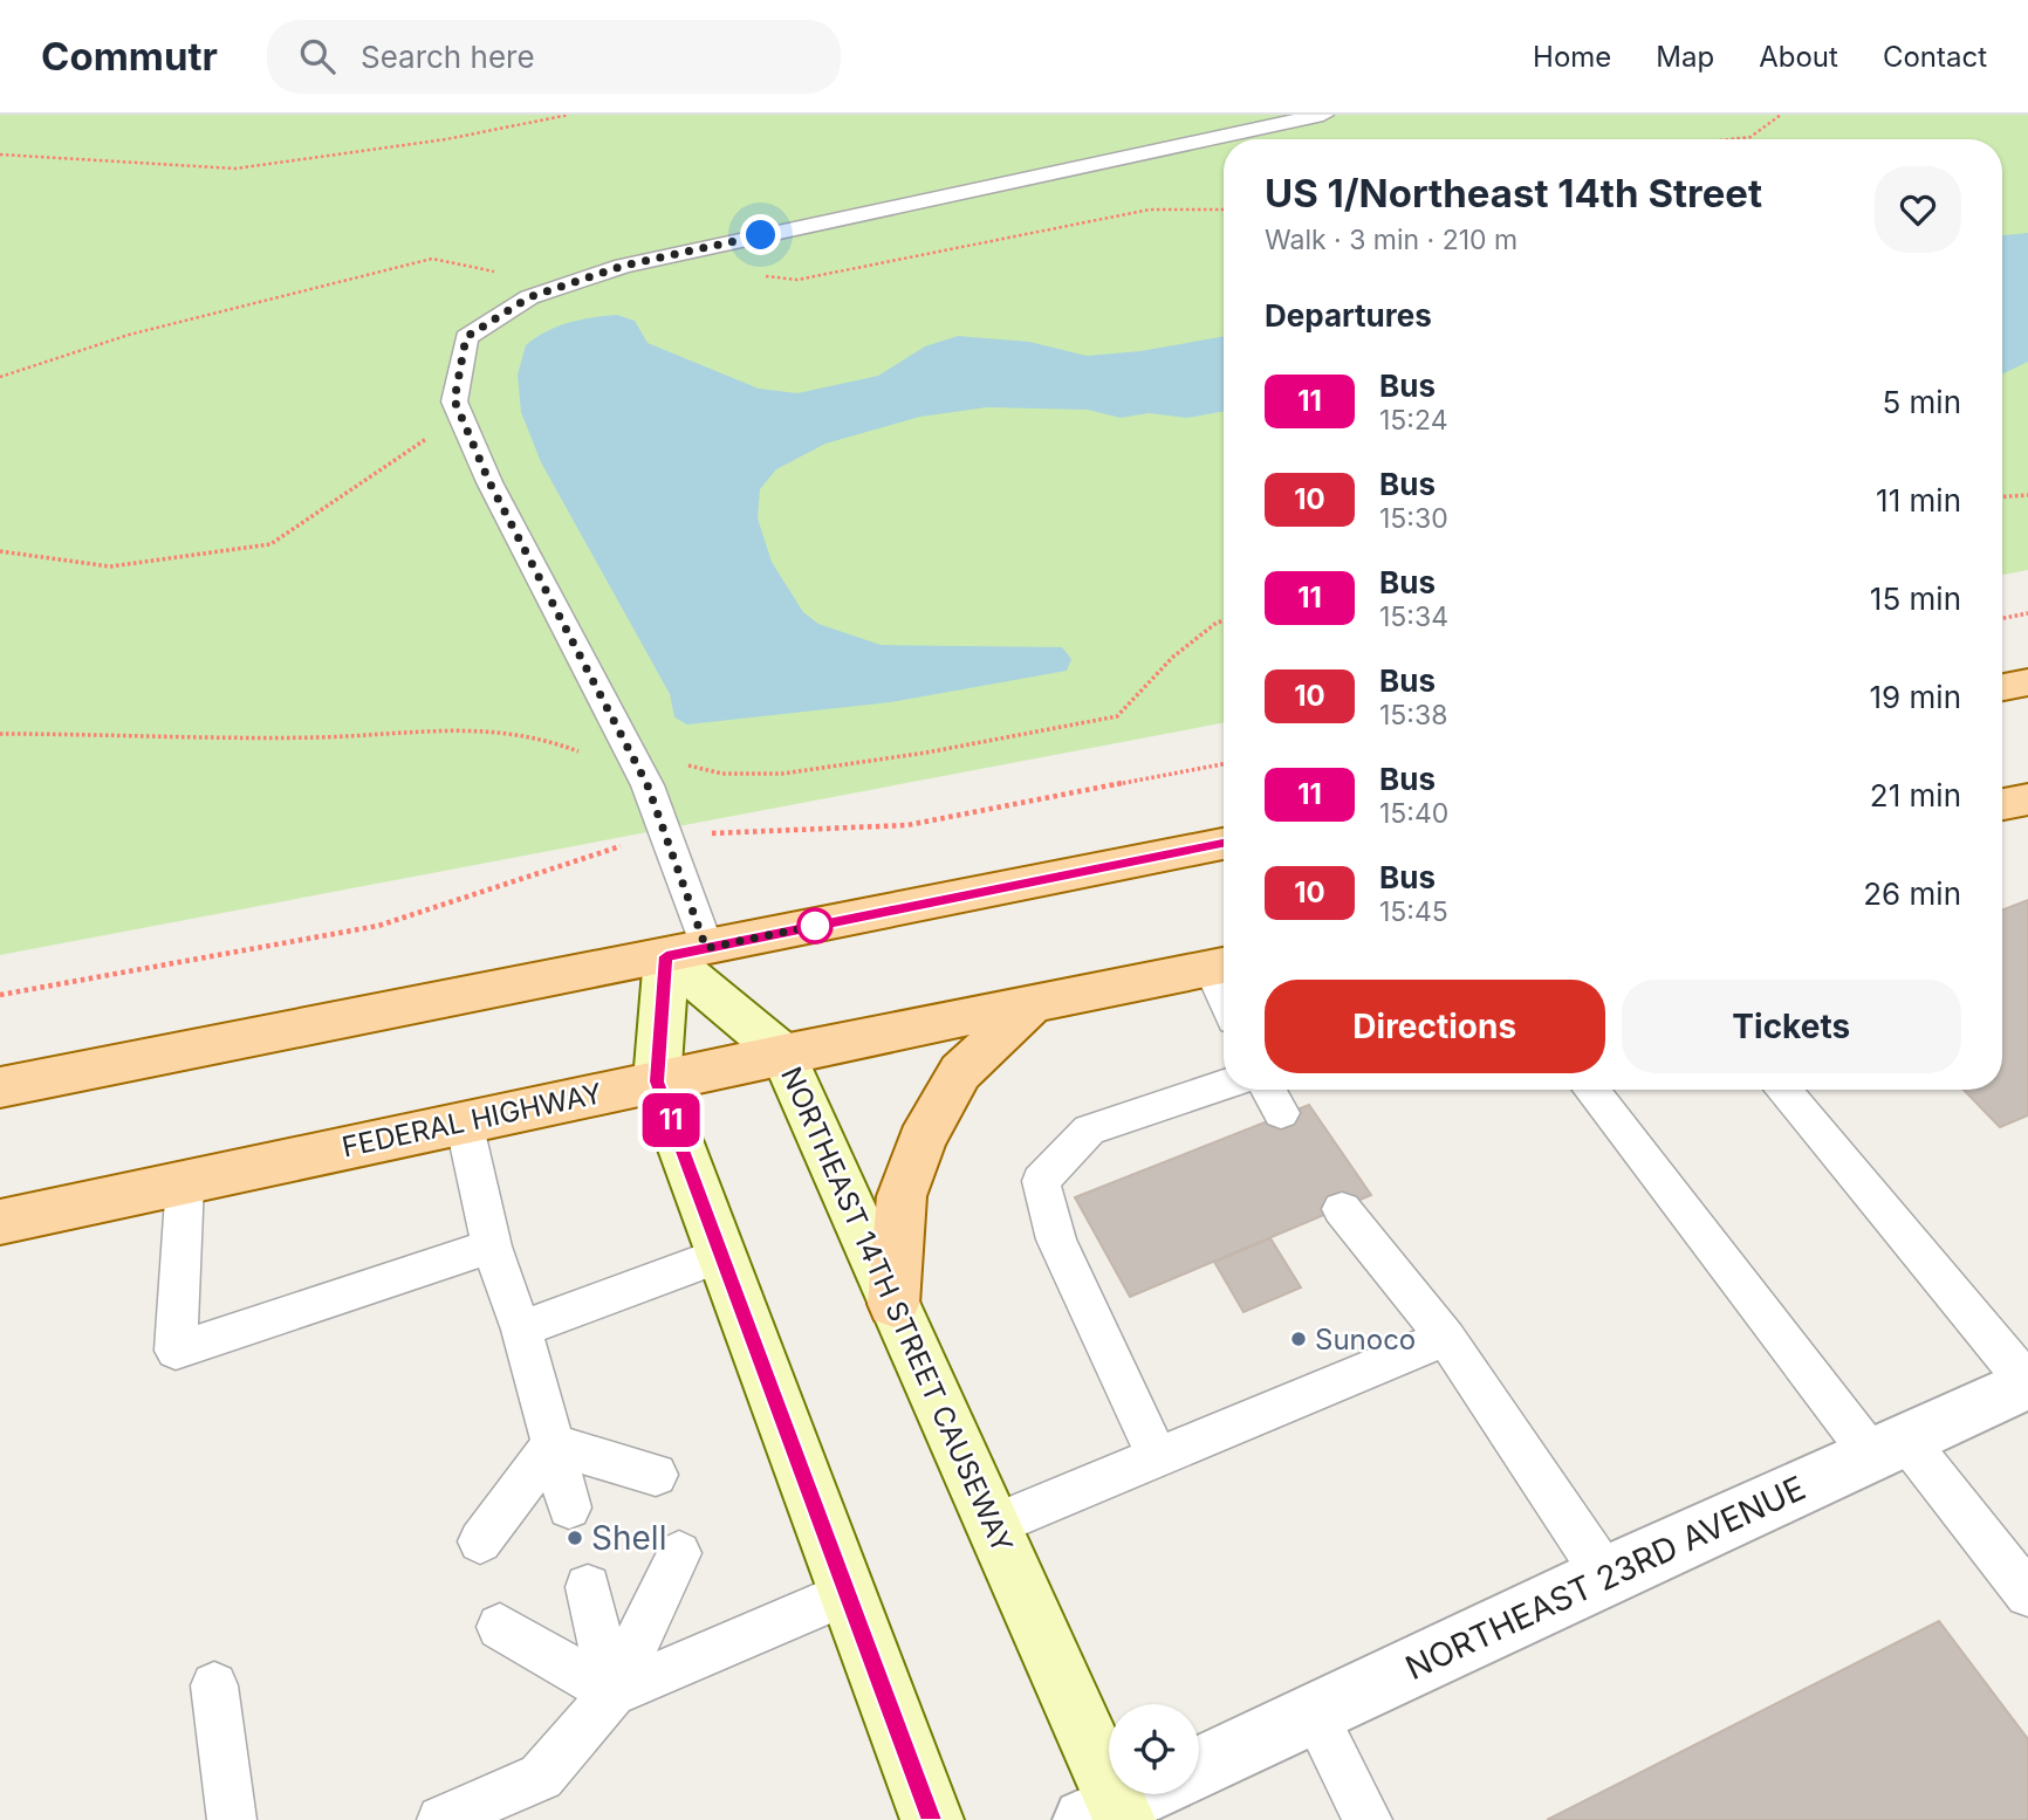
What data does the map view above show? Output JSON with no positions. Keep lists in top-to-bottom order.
{
  "streets": {
    "main road": ["FEDERAL HIGHWAY", "NORTHEAST 14TH STREET CAUSEWAY"],
    "street": ["NORTHEAST 23RD AVENUE"]
  },
  "crossings": [
    ["FEDERAL HIGHWAY", "NORTHEAST 14TH STREET CAUSEWAY"]
  ],
  "places": ["Sunoco", "Shell"],
  "lines": ["bus line 11"],
  "page": {
    "header": "Commutr",
    "search": "Search here",
    "nav": [
      "Home",
      "Map",
      "About",
      "Contact"
    ],
    "on_map": "11",
    "heading": [
      ["US 1/Northeast 14th Street", "Walk · 3 min · 210 m"],
      "Departures"
    ],
    "list": [
      {
        "mark": "11",
        "name": "Bus",
        "note": "15:24",
        "value": "5 min"
      },
      {
        "mark": "10",
        "name": "Bus",
        "note": "15:30",
        "value": "11 min"
      },
      {
        "mark": "11",
        "name": "Bus",
        "note": "15:34",
        "value": "15 min"
      },
      {
        "mark": "10",
        "name": "Bus",
        "note": "15:38",
        "value": "19 min"
      },
      {
        "mark": "11",
        "name": "Bus",
        "note": "15:40",
        "value": "21 min"
      },
      {
        "mark": "10",
        "name": "Bus",
        "note": "15:45",
        "value": "26 min"
      }
    ],
    "buttons": ["Directions", "Tickets"]
  }
}
